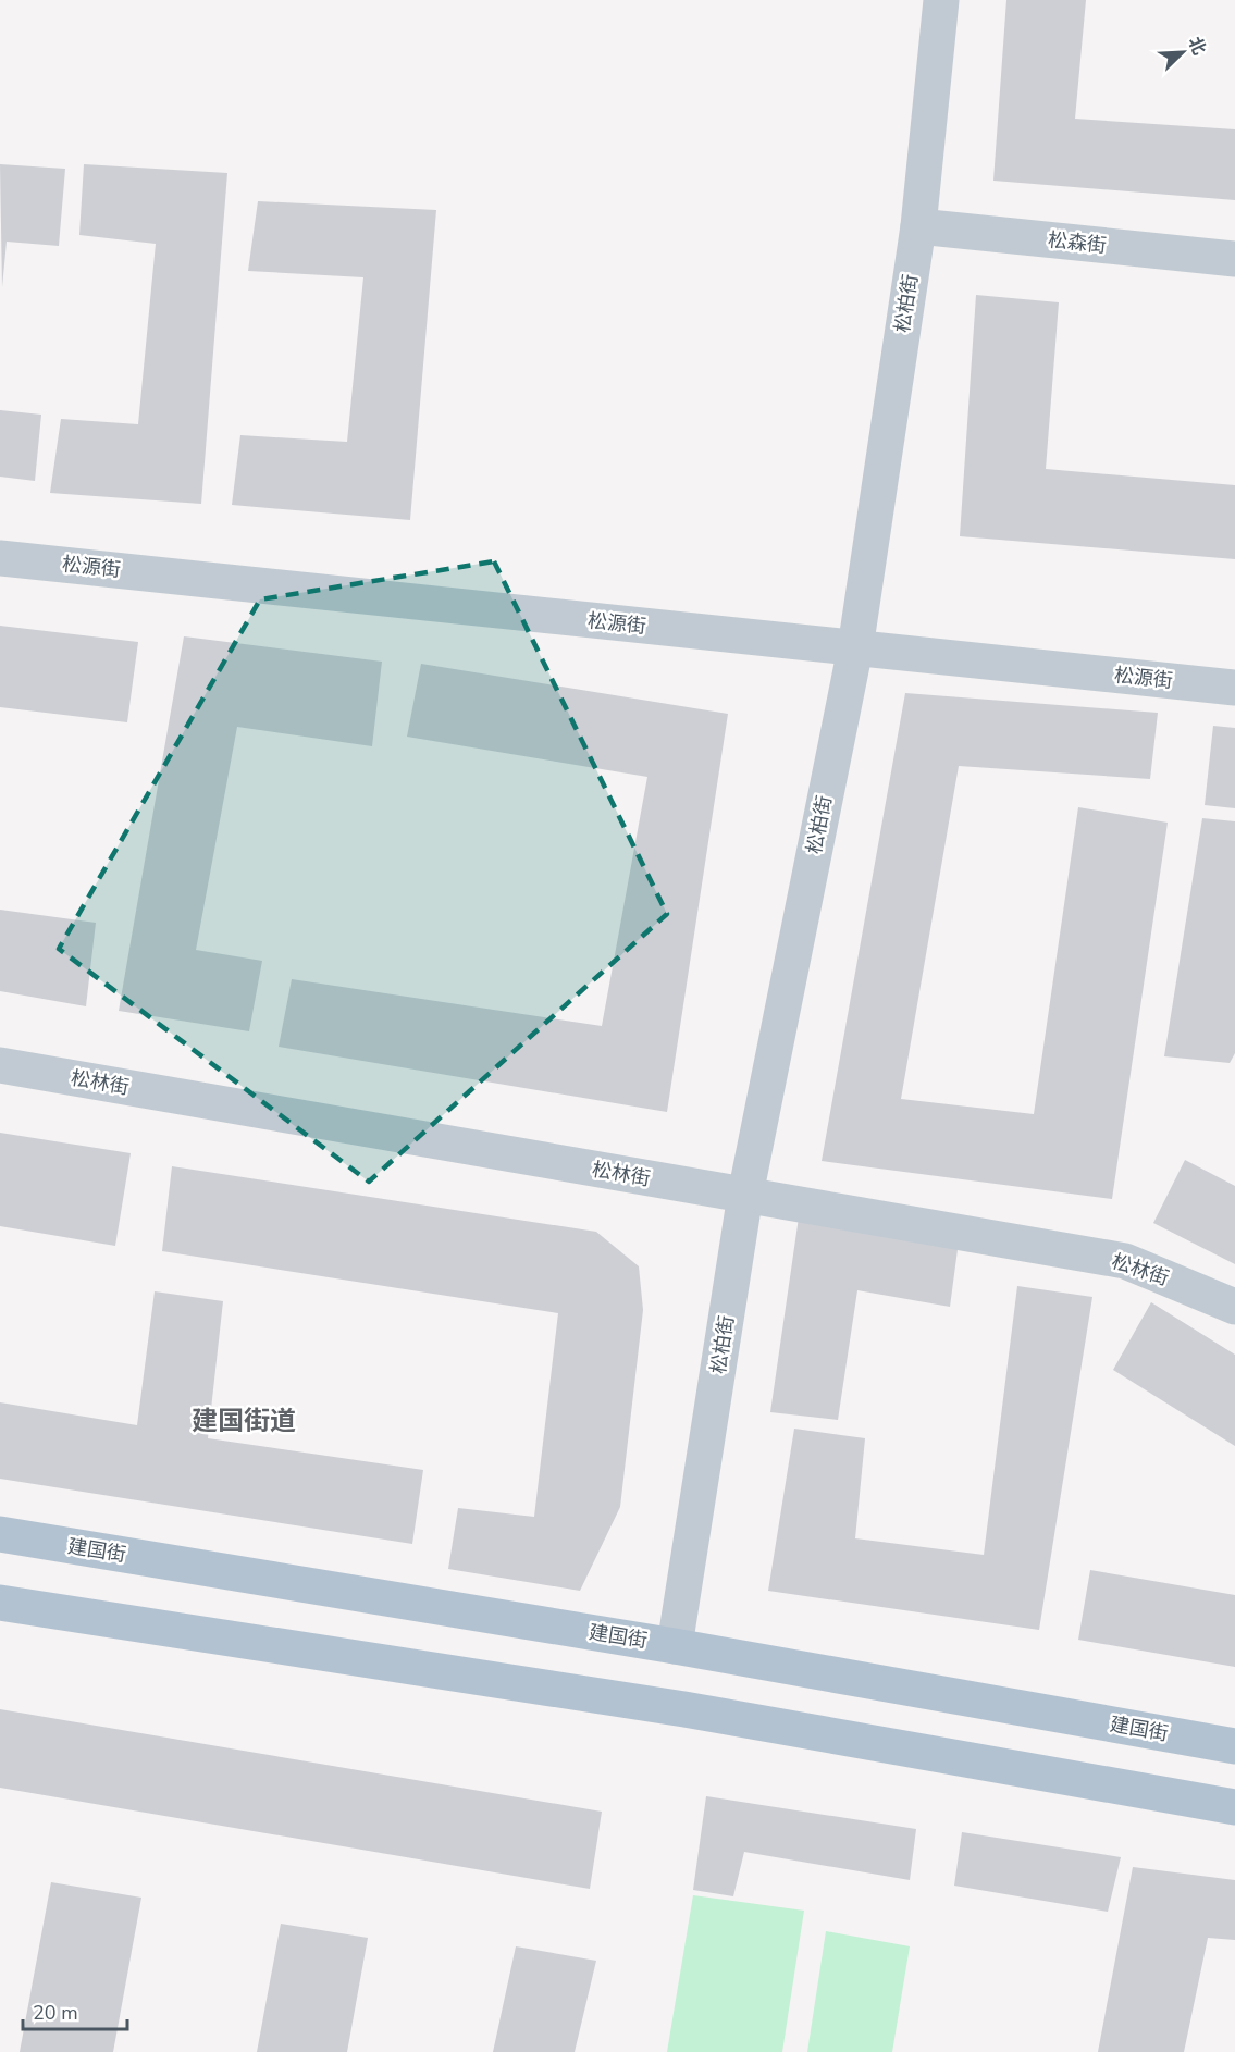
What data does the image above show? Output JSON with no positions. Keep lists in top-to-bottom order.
{
  "streets": {
    "main road": ["建国街"],
    "street": [
      "松森街",
      "松柏街",
      "松源街",
      "松林街"
    ]
  },
  "crossings": [
    ["松森街", "松柏街"],
    ["松柏街", "松源街"],
    ["松柏街", "松林街"],
    ["松柏街", "建国街"]
  ],
  "districts": ["建国街道"],
  "scale_bar": "20 m",
  "north": "top right"
}
